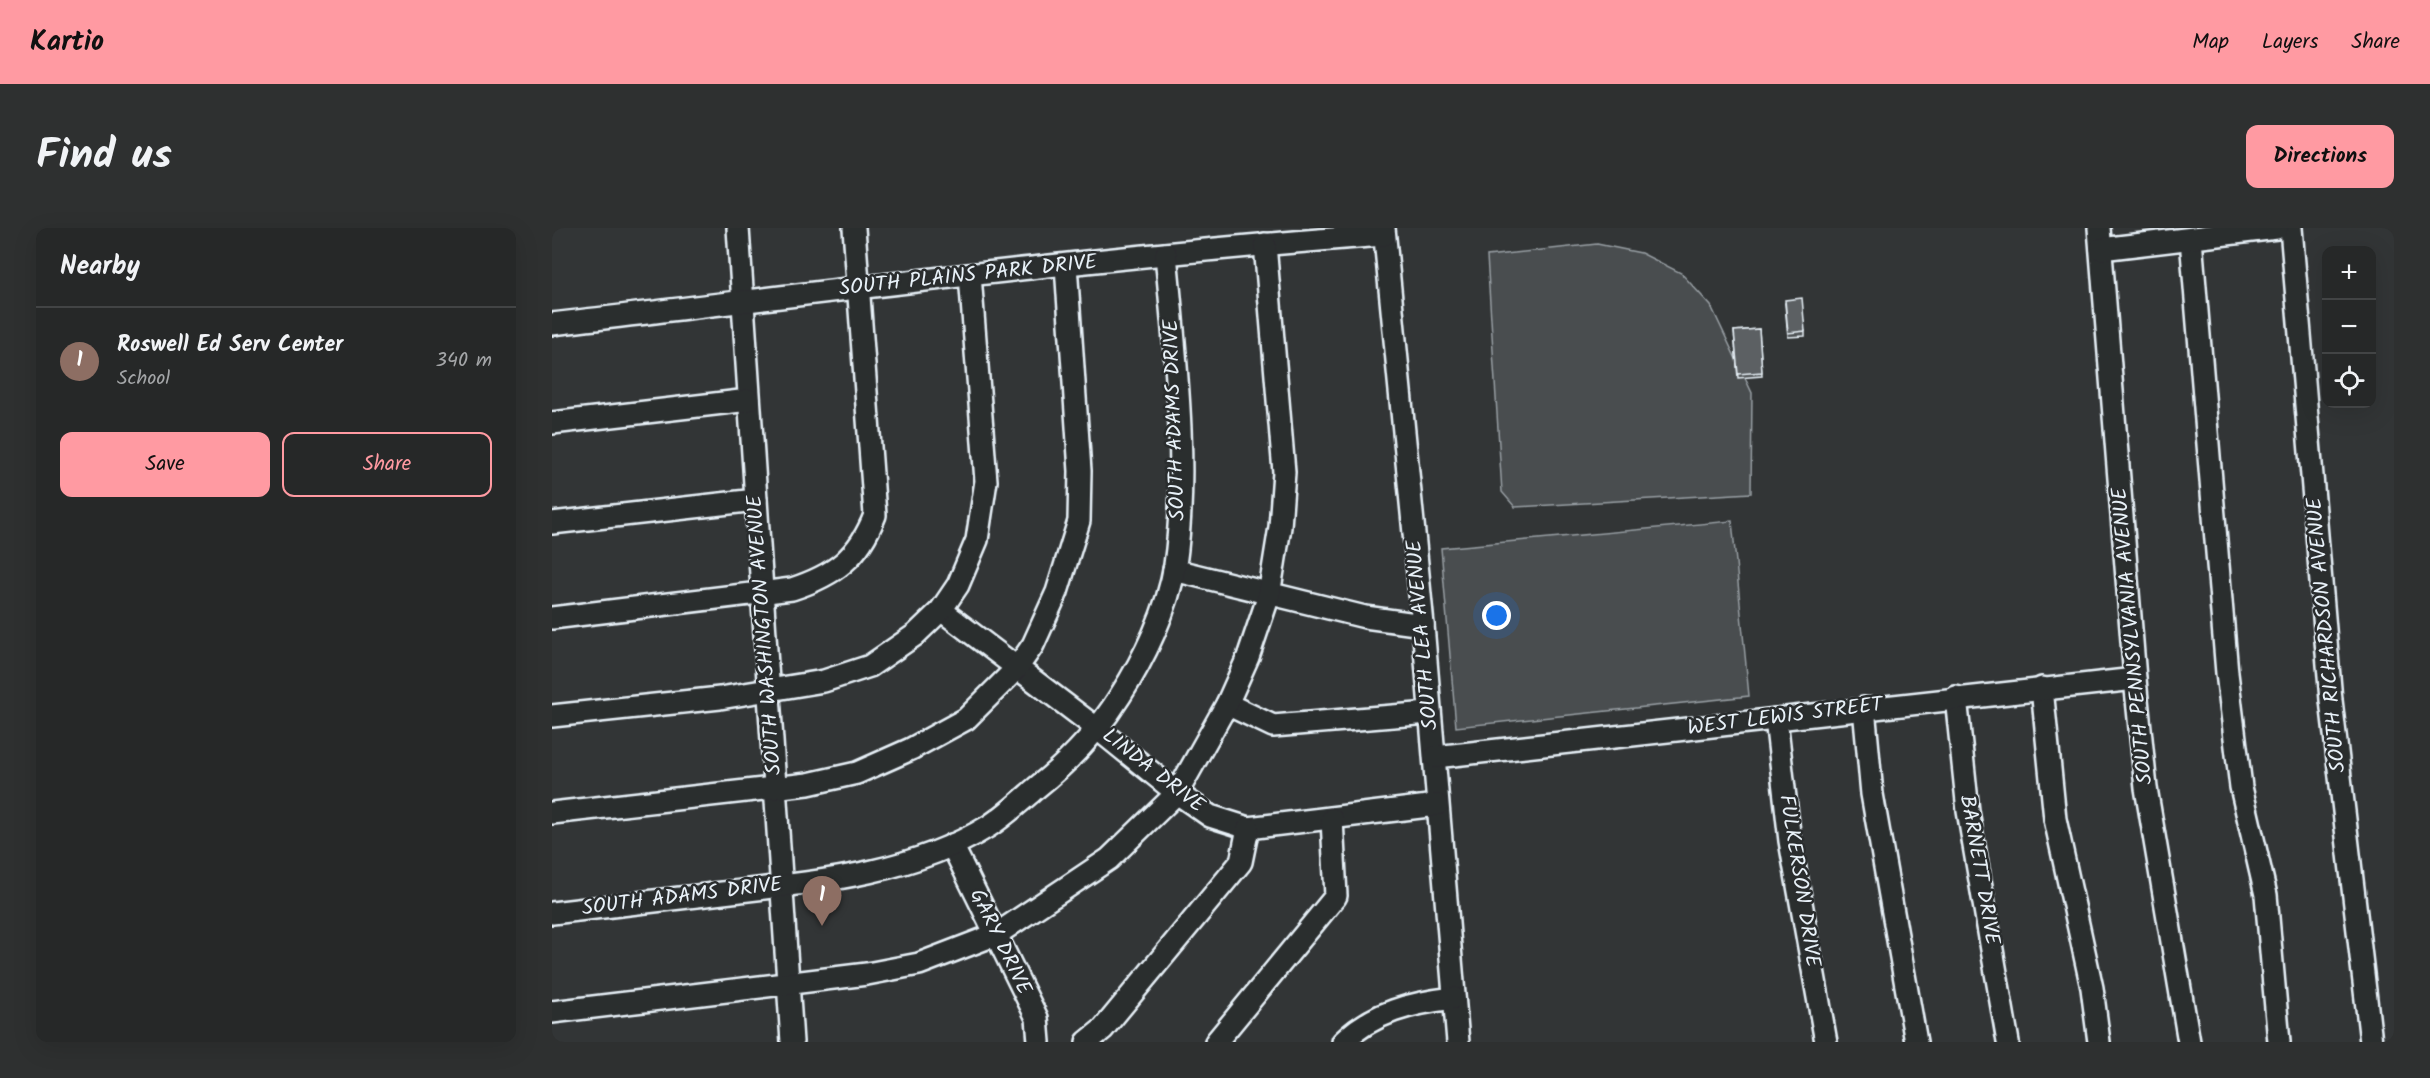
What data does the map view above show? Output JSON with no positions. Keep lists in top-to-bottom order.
{
  "streets": {
    "street": [
      "SOUTH PLAINS PARK DRIVE",
      "SOUTH ADAMS DRIVE",
      "SOUTH WASHINGTON AVENUE",
      "SOUTH LEA AVENUE",
      "SOUTH RICHARDSON AVENUE",
      "SOUTH PENNSYLVANIA AVENUE",
      "WEST LEWIS STREET",
      "LINDA DRIVE",
      "BARNETT DRIVE",
      "FULKERSON DRIVE",
      "GARY DRIVE"
    ]
  },
  "crossings": [
    ["SOUTH PLAINS PARK DRIVE", "SOUTH ADAMS DRIVE"],
    ["SOUTH PLAINS PARK DRIVE", "SOUTH WASHINGTON AVENUE"],
    ["SOUTH PLAINS PARK DRIVE", "SOUTH LEA AVENUE"],
    ["SOUTH ADAMS DRIVE", "SOUTH WASHINGTON AVENUE"],
    ["SOUTH ADAMS DRIVE", "LINDA DRIVE"],
    ["SOUTH ADAMS DRIVE", "GARY DRIVE"],
    ["SOUTH LEA AVENUE", "WEST LEWIS STREET"],
    ["SOUTH LEA AVENUE", "LINDA DRIVE"],
    ["SOUTH PENNSYLVANIA AVENUE", "WEST LEWIS STREET"],
    ["WEST LEWIS STREET", "BARNETT DRIVE"],
    ["WEST LEWIS STREET", "FULKERSON DRIVE"]
  ],
  "page": {
    "header": "Kartio",
    "nav": ["Map", "Layers", "Share"],
    "title": "Find us",
    "buttons": [
      "Directions",
      ["Save", "Share"]
    ],
    "heading": "Nearby",
    "map_buttons": ["+", "−"],
    "list": [
      {
        "mark": "1",
        "name": "Roswell Ed Serv Center",
        "note": "School",
        "value": "340 m"
      }
    ],
    "pins": "1"
  }
}
